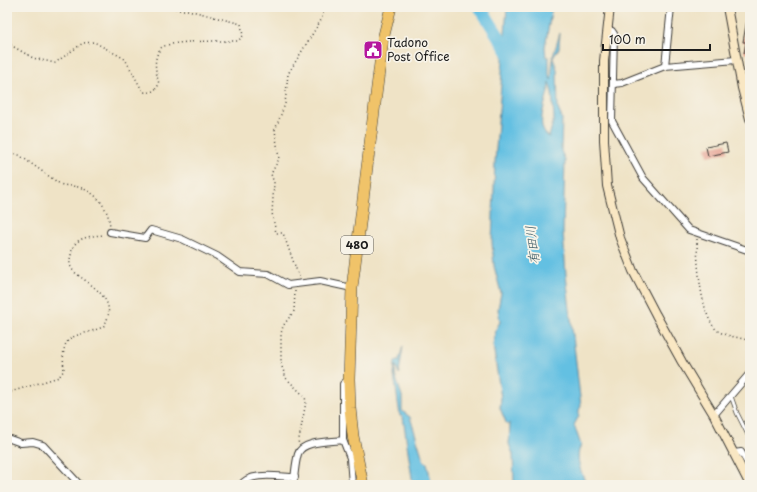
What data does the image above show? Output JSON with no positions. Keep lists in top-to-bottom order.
{
  "streets": {
    "highway": ["480"]
  },
  "water": ["有田川"],
  "places": {
    "public building": ["Tadono Post Office"]
  },
  "scale_bar": "100 m"
}
